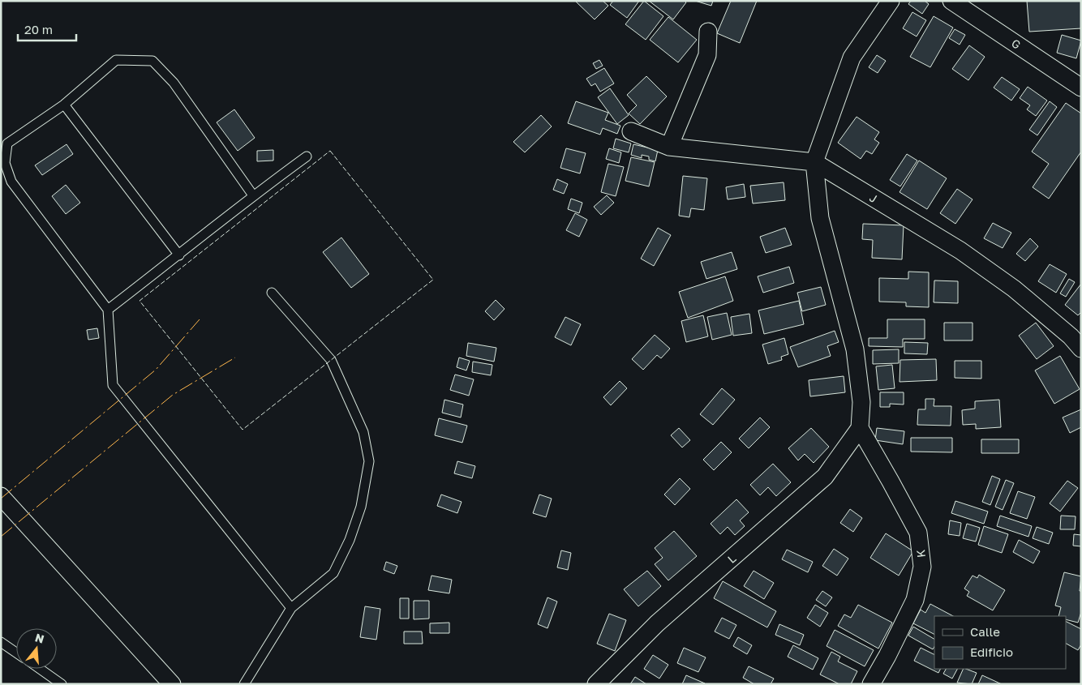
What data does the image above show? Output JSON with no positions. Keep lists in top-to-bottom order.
{
  "streets": {
    "street": [
      "G",
      "J",
      "K",
      "L"
    ]
  },
  "crossings": [
    ["K", "L"]
  ],
  "legend": ["Calle", "Edificio"],
  "scale_bar": "20 m",
  "north": "top"
}
